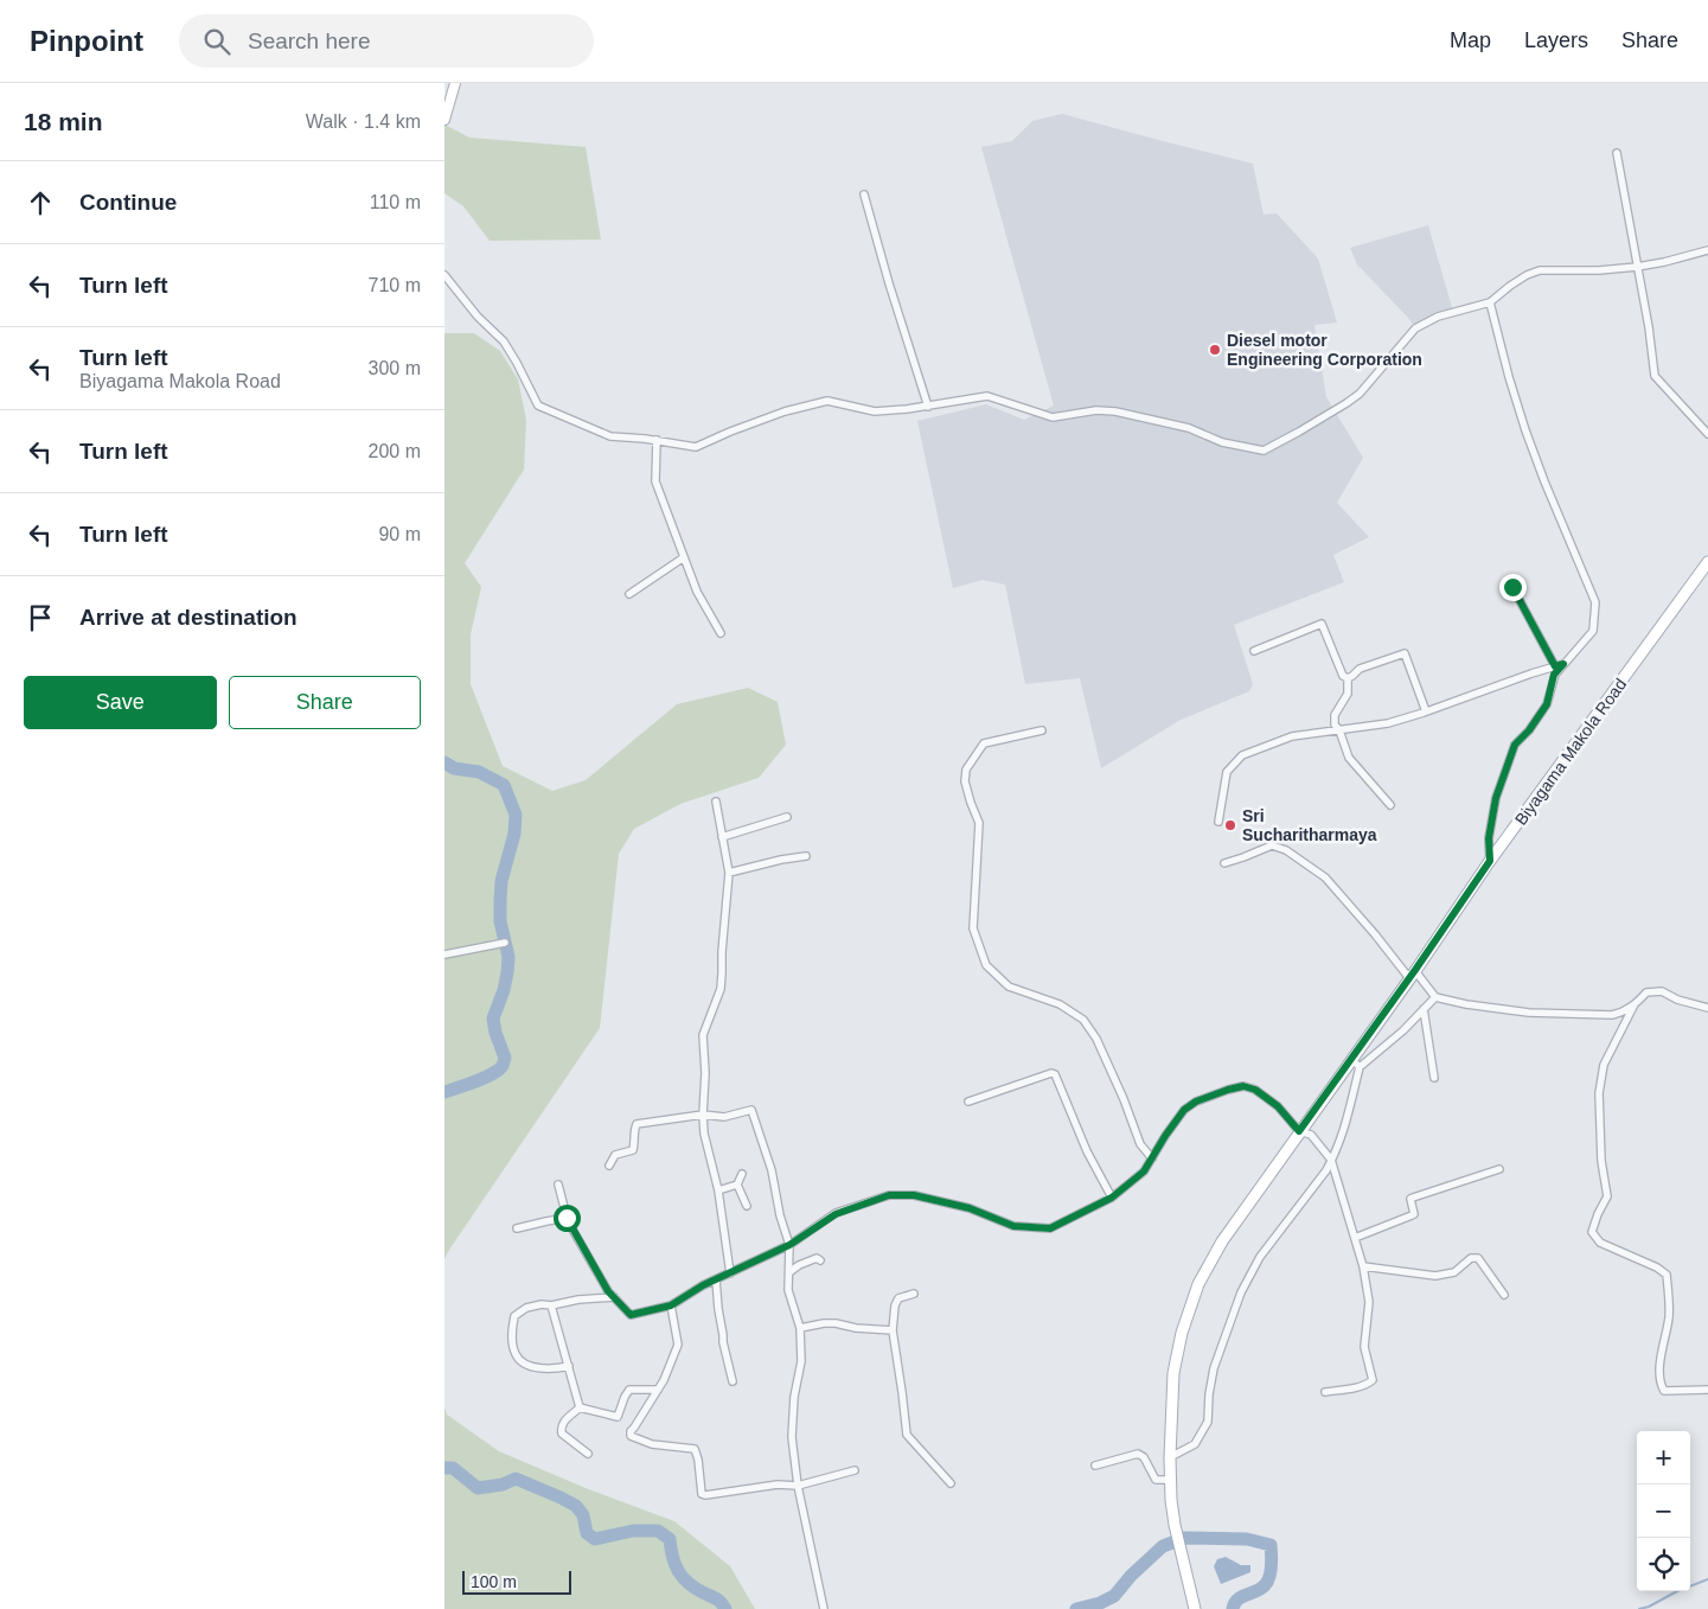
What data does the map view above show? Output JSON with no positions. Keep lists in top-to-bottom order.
{
  "streets": {
    "main road": ["Biyagama Makola Road"]
  },
  "places": ["Diesel motor Engineering Corporation", "Sri Sucharitharmaya"],
  "scale_bar": "100 m",
  "page": {
    "header": "Pinpoint",
    "search": "Search here",
    "nav": ["Map", "Layers", "Share"],
    "heading": ["18 min", "Walk · 1.4 km"],
    "list": [
      ["Continue", "110 m"],
      ["Turn left", "710 m"],
      ["Turn left", "Biyagama Makola Road", "300 m"],
      ["Turn left", "200 m"],
      ["Turn left", "90 m"],
      "Arrive at destination"
    ],
    "buttons": ["Save", "Share"],
    "map_buttons": ["+", "−"],
    "scale": "100 m"
  }
}
